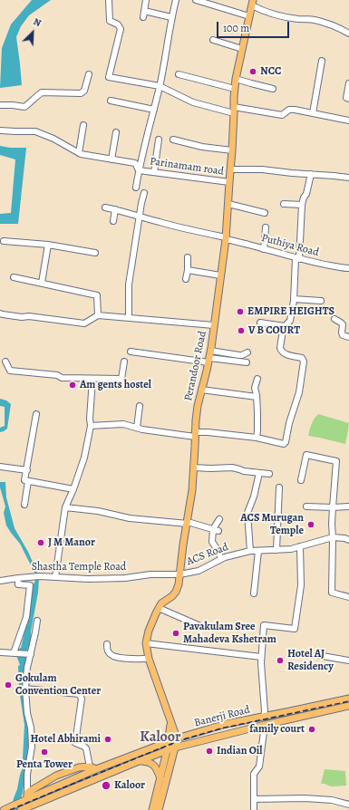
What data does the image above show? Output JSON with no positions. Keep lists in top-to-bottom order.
{
  "streets": {
    "main road": ["Perandoor Road", "Banerji Road"],
    "street": [
      "Parinamam road",
      "Puthiya Road",
      "ACS Road",
      "Shastha Temple Road"
    ]
  },
  "crossings": [
    ["Parinamam road", "Perandoor Road"],
    ["Puthiya Road", "Perandoor Road"],
    ["Perandoor Road", "ACS Road"],
    ["Perandoor Road", "Shastha Temple Road"],
    ["Perandoor Road", "Banerji Road"],
    ["ACS Road", "Shastha Temple Road"]
  ],
  "districts": ["Kaloor"],
  "places": [
    "NCC",
    "EMPIRE HEIGHTS",
    "V B COURT",
    "Am gents hostel",
    "ACS Murugan Temple",
    "J M Manor",
    "Pavakulam Sree Mahadeva Kshetram",
    "Hotel AJ Residency",
    "Gokulam Convention Center",
    "family court",
    "Hotel Abhirami",
    "Indian Oil",
    "Penta Tower",
    "Kaloor"
  ],
  "scale_bar": "100 m",
  "north": "top right"
}
